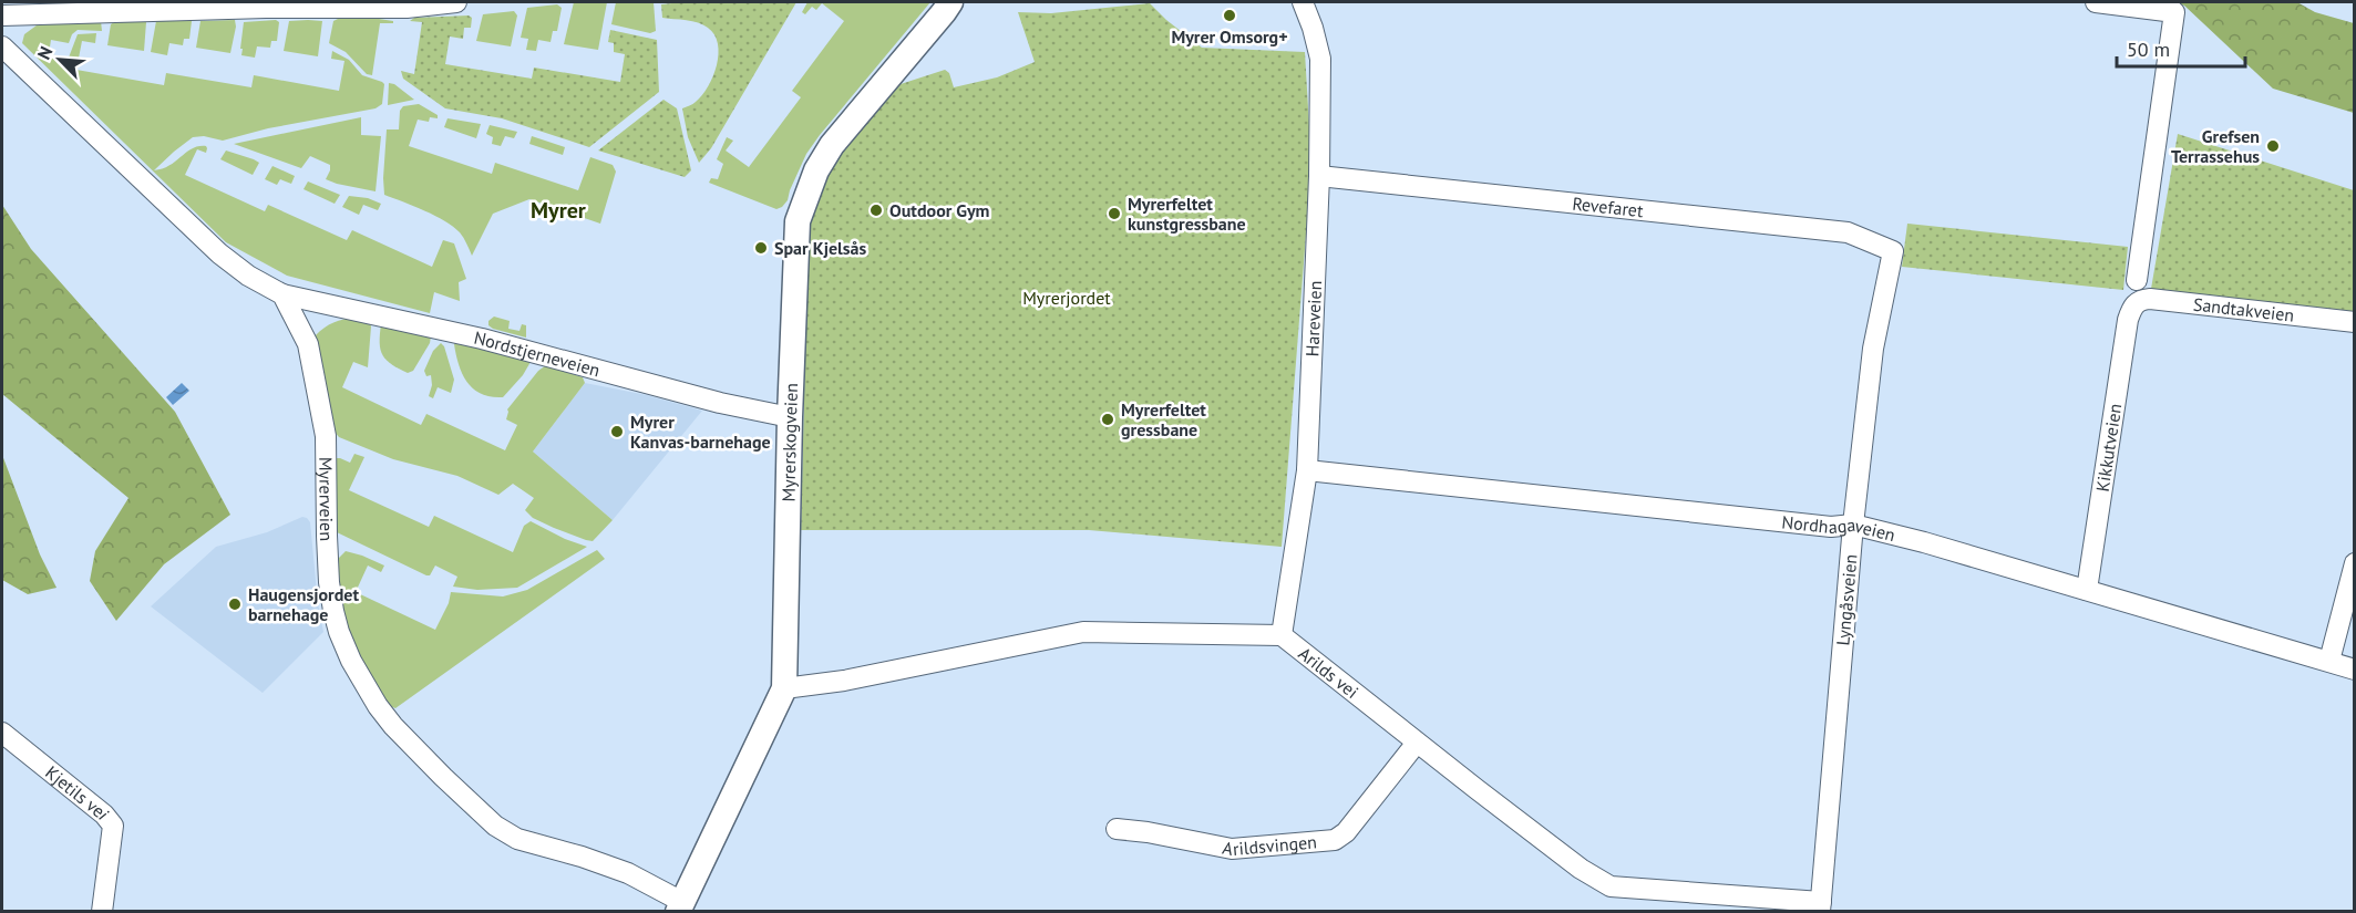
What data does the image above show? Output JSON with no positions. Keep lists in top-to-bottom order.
{
  "streets": {
    "street": [
      "Revefaret",
      "Sandtakveien",
      "Hareveien",
      "Nordstjerneveien",
      "Myrerskogveien",
      "Kikkutveien",
      "Myrerveien",
      "Nordhagaveien",
      "Lyngåsveien",
      "Arilds vei",
      "Kjetils vei",
      "Arildsvingen"
    ]
  },
  "crossings": [
    ["Revefaret", "Hareveien"],
    ["Revefaret", "Lyngåsveien"],
    ["Sandtakveien", "Kikkutveien"],
    ["Hareveien", "Nordhagaveien"],
    ["Hareveien", "Arilds vei"],
    ["Nordstjerneveien", "Myrerskogveien"],
    ["Nordstjerneveien", "Myrerveien"],
    ["Myrerskogveien", "Myrerveien"],
    ["Myrerskogveien", "Arilds vei"],
    ["Kikkutveien", "Nordhagaveien"],
    ["Nordhagaveien", "Lyngåsveien"],
    ["Lyngåsveien", "Arilds vei"],
    ["Arilds vei", "Arildsvingen"]
  ],
  "districts": ["Myrer"],
  "parks": ["Myrerjordet"],
  "places": [
    "Myrer Omsorg+",
    "Grefsen Terrassehus",
    "Outdoor Gym",
    "Myrerfeltet kunstgressbane",
    "Spar Kjelsås",
    "Myrerfeltet gressbane",
    "Myrer Kanvas-barnehage",
    "Haugensjordet barnehage"
  ],
  "scale_bar": "50 m",
  "north": "top left"
}
